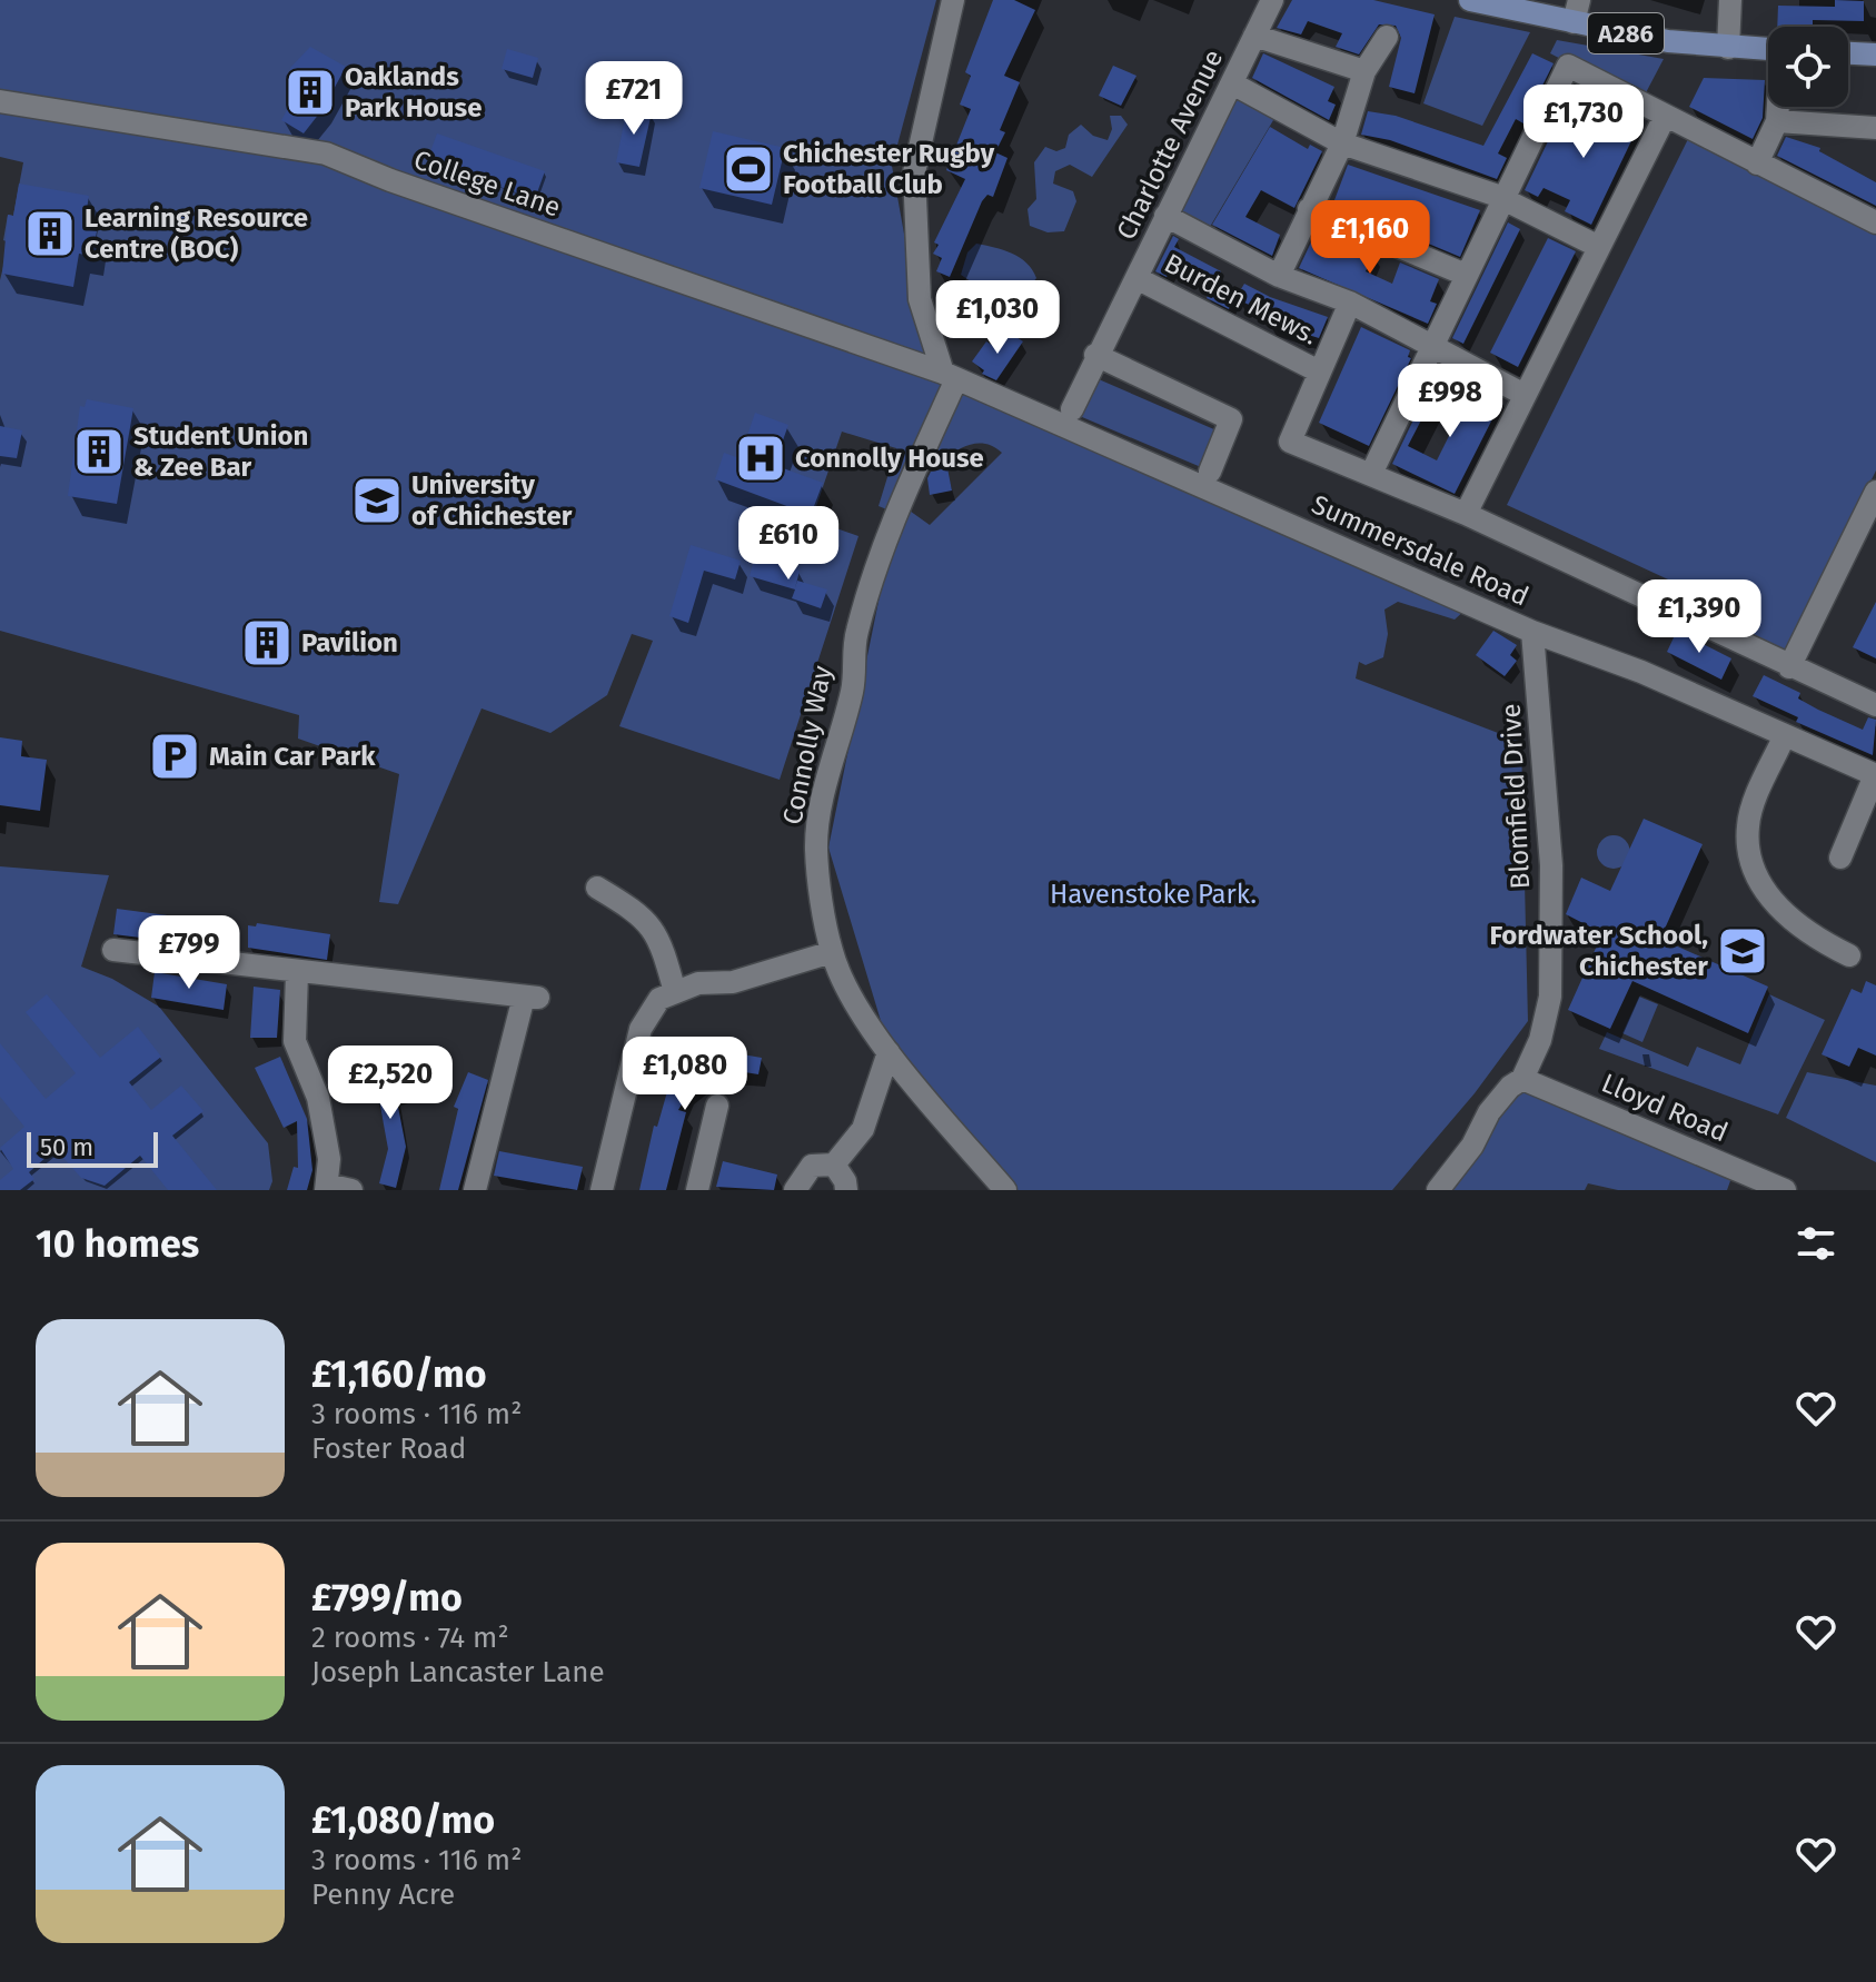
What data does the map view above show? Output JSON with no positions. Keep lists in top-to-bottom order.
{
  "streets": {
    "main road": ["A286"],
    "street": [
      "Charlotte Avenue",
      "College Lane",
      "Burden Mews.",
      "Summersdale Road",
      "Connolly Way",
      "Blomfield Drive",
      "Lloyd Road"
    ]
  },
  "crossings": [
    ["Charlotte Avenue", "Burden Mews."],
    ["College Lane", "Summersdale Road"],
    ["College Lane", "Connolly Way"],
    ["Summersdale Road", "Connolly Way"],
    ["Summersdale Road", "Blomfield Drive"],
    ["Blomfield Drive", "Lloyd Road"]
  ],
  "parks": ["Havenstoke Park."],
  "places": {
    "building": [
      "Oaklands Park House",
      "Learning Resource Centre (BOC)",
      "Student Union & Zee Bar",
      "Pavilion"
    ],
    "sports": ["Chichester Rugby Football Club"],
    "hospital": ["Connolly House"],
    "school or university": ["University of Chichester", "Fordwater School, Chichester"],
    "parking": ["Main Car Park"]
  },
  "scale_bar": "50 m",
  "page": {
    "price": [
      "£721",
      "£1,730",
      "£1,160",
      "£1,030",
      "£998",
      "£610",
      "£1,390",
      "£799",
      "£1,080",
      "£2,520"
    ],
    "scale": "50 m",
    "heading": "10 homes",
    "list": [
      {
        "name": "£1,160/mo",
        "note": "3 rooms · 116 m² · Foster Road"
      },
      {
        "name": "£799/mo",
        "note": "2 rooms · 74 m² · Joseph Lancaster Lane"
      },
      {
        "name": "£1,080/mo",
        "note": "3 rooms · 116 m² · Penny Acre"
      }
    ]
  }
}
